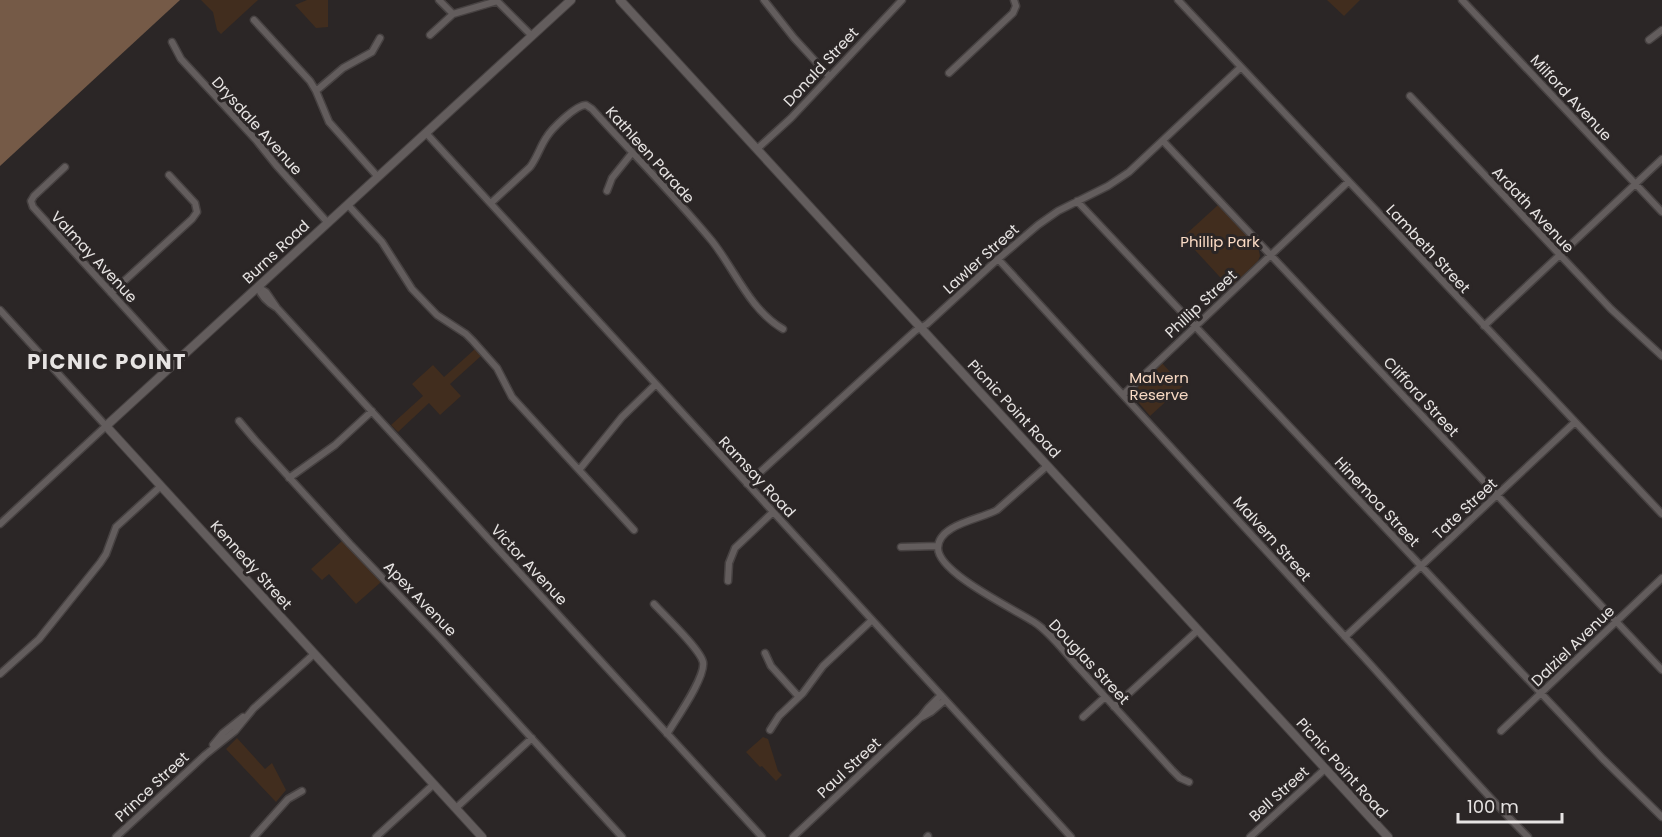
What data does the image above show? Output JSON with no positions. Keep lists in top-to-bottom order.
{
  "streets": {
    "street": [
      "Donald Street",
      "Milford Avenue",
      "Drysdale Avenue",
      "Kathleen Parade",
      "Ardath Avenue",
      "Lambeth Street",
      "Burns Road",
      "Valmay Avenue",
      "Lawler Street",
      "Phillip Street",
      "Clifford Street",
      "Picnic Point Road",
      "Ramsay Road",
      "Hinemoa Street",
      "Tate Street",
      "Malvern Street",
      "Kennedy Street",
      "Victor Avenue",
      "Apex Avenue",
      "Dalziel Avenue",
      "Douglas Street",
      "Paul Street",
      "Prince Street",
      "Bell Street"
    ]
  },
  "crossings": [
    ["Donald Street", "Picnic Point Road"],
    ["Drysdale Avenue", "Burns Road"],
    ["Kathleen Parade", "Ramsay Road"],
    ["Lambeth Street", "Lawler Street"],
    ["Lambeth Street", "Phillip Street"],
    ["Lambeth Street", "Tate Street"],
    ["Burns Road", "Valmay Avenue"],
    ["Burns Road", "Ramsay Road"],
    ["Burns Road", "Kennedy Street"],
    ["Burns Road", "Victor Avenue"],
    ["Lawler Street", "Clifford Street"],
    ["Lawler Street", "Picnic Point Road"],
    ["Lawler Street", "Ramsay Road"],
    ["Lawler Street", "Hinemoa Street"],
    ["Lawler Street", "Malvern Street"],
    ["Phillip Street", "Clifford Street"],
    ["Phillip Street", "Hinemoa Street"],
    ["Phillip Street", "Malvern Street"],
    ["Clifford Street", "Tate Street"],
    ["Clifford Street", "Dalziel Avenue"],
    ["Picnic Point Road", "Bell Street"],
    ["Ramsay Road", "Paul Street"],
    ["Hinemoa Street", "Tate Street"],
    ["Hinemoa Street", "Dalziel Avenue"],
    ["Tate Street", "Malvern Street"],
    ["Kennedy Street", "Prince Street"]
  ],
  "districts": ["PICNIC POINT"],
  "parks": ["Phillip Park", "Malvern Reserve"],
  "scale_bar": "100 m"
}
